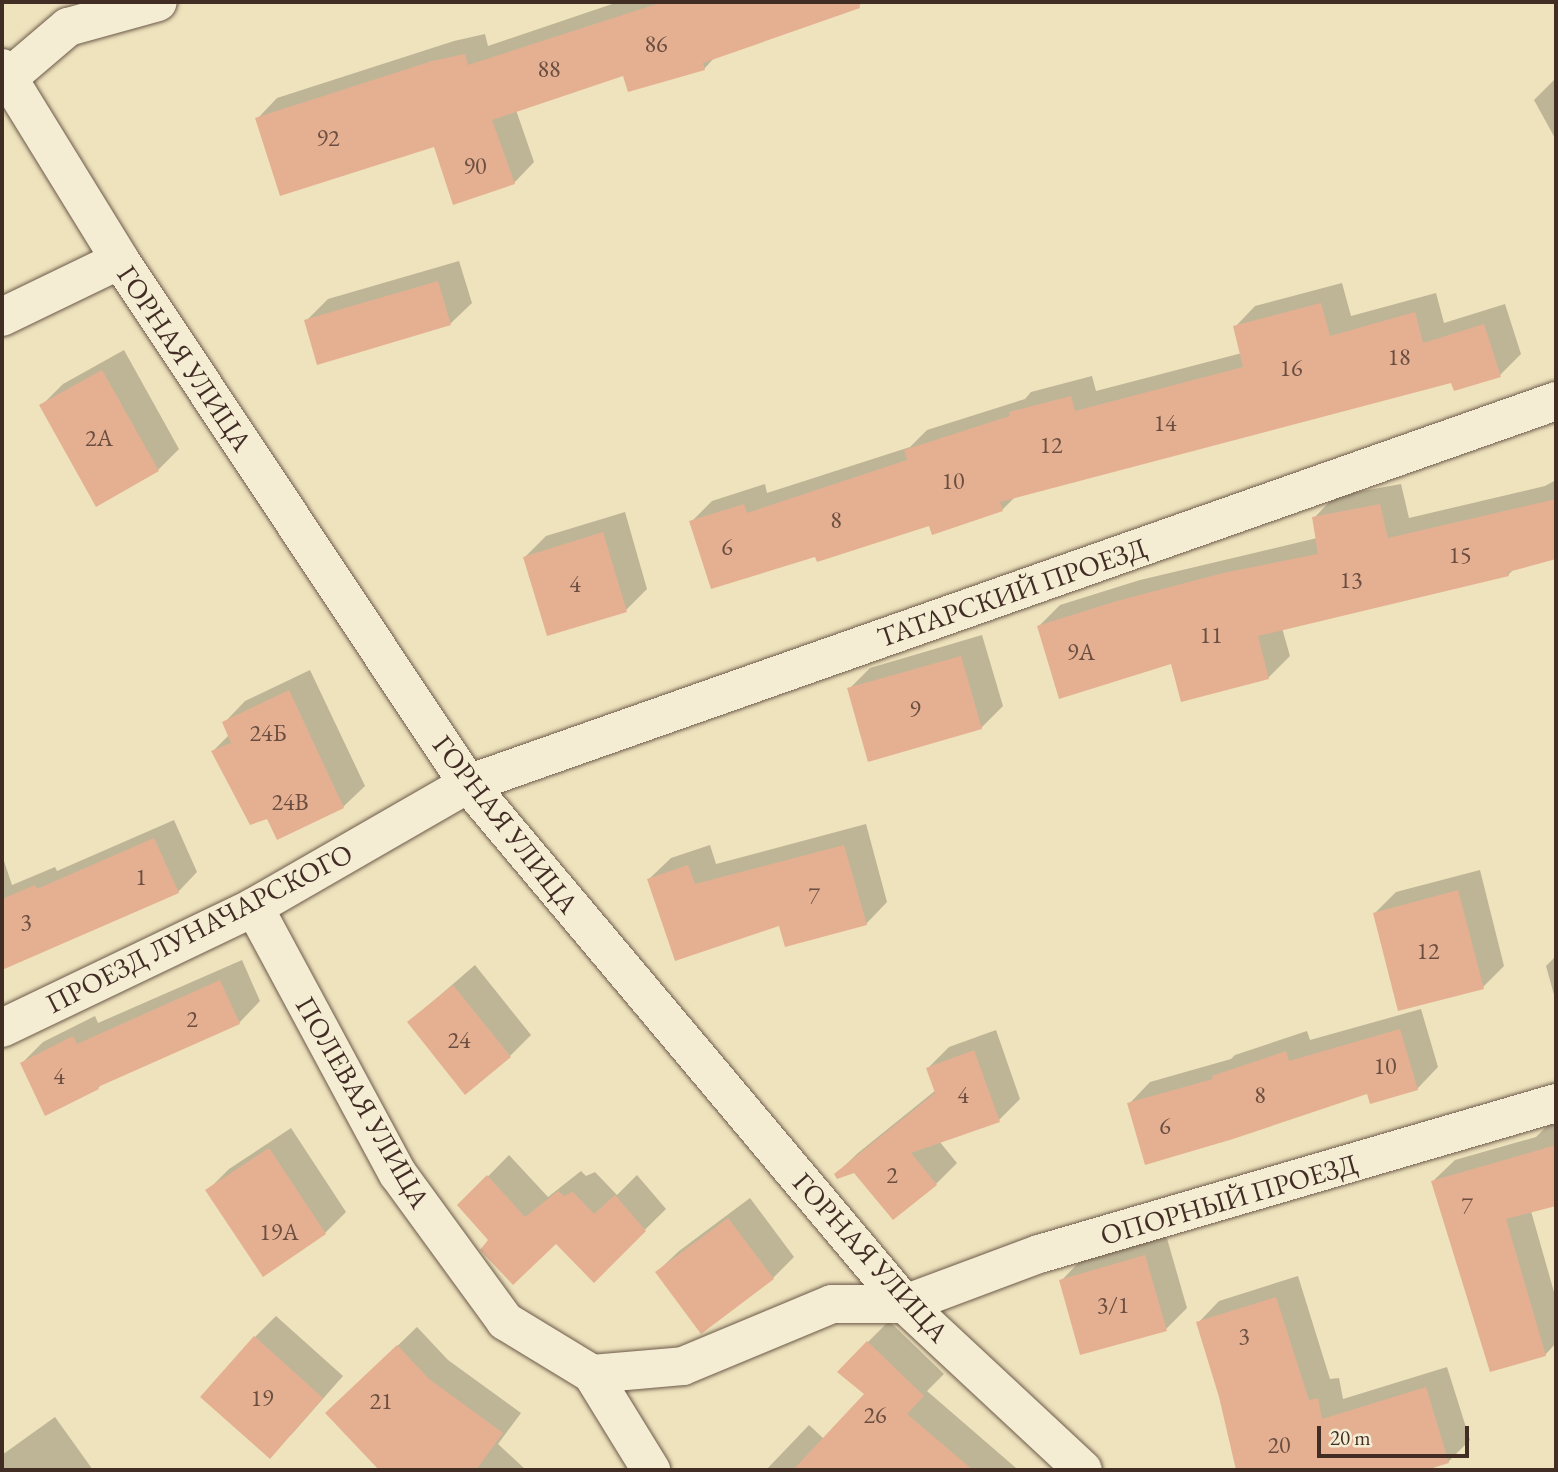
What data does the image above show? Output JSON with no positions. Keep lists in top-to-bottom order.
{
  "streets": {
    "street": [
      "ГОРНАЯ УЛИЦА",
      "ТАТАРСКИЙ ПРОЕЗД",
      "ПРОЕЗД ЛУНАЧАРСКОГО",
      "ПОЛЕВАЯ УЛИЦА",
      "ОПОРНЫЙ ПРОЕЗД"
    ]
  },
  "crossings": [
    ["ГОРНАЯ УЛИЦА", "ТАТАРСКИЙ ПРОЕЗД"],
    ["ГОРНАЯ УЛИЦА", "ПРОЕЗД ЛУНАЧАРСКОГО"],
    ["ГОРНАЯ УЛИЦА", "ОПОРНЫЙ ПРОЕЗД"],
    ["ТАТАРСКИЙ ПРОЕЗД", "ПРОЕЗД ЛУНАЧАРСКОГО"],
    ["ПРОЕЗД ЛУНАЧАРСКОГО", "ПОЛЕВАЯ УЛИЦА"]
  ],
  "house_numbers": [
    "86",
    "88",
    "92",
    "90",
    "18",
    "16",
    "14",
    "2А",
    "12",
    "10",
    "8",
    "6",
    "15",
    "13",
    "4",
    "11",
    "9А",
    "9",
    "24Б",
    "24В",
    "1",
    "7",
    "3",
    "12",
    "2",
    "24",
    "10",
    "4",
    "4",
    "8",
    "6",
    "2",
    "7",
    "19А",
    "3/1",
    "3",
    "19",
    "21",
    "26",
    "20"
  ],
  "scale_bar": "20 m"
}
